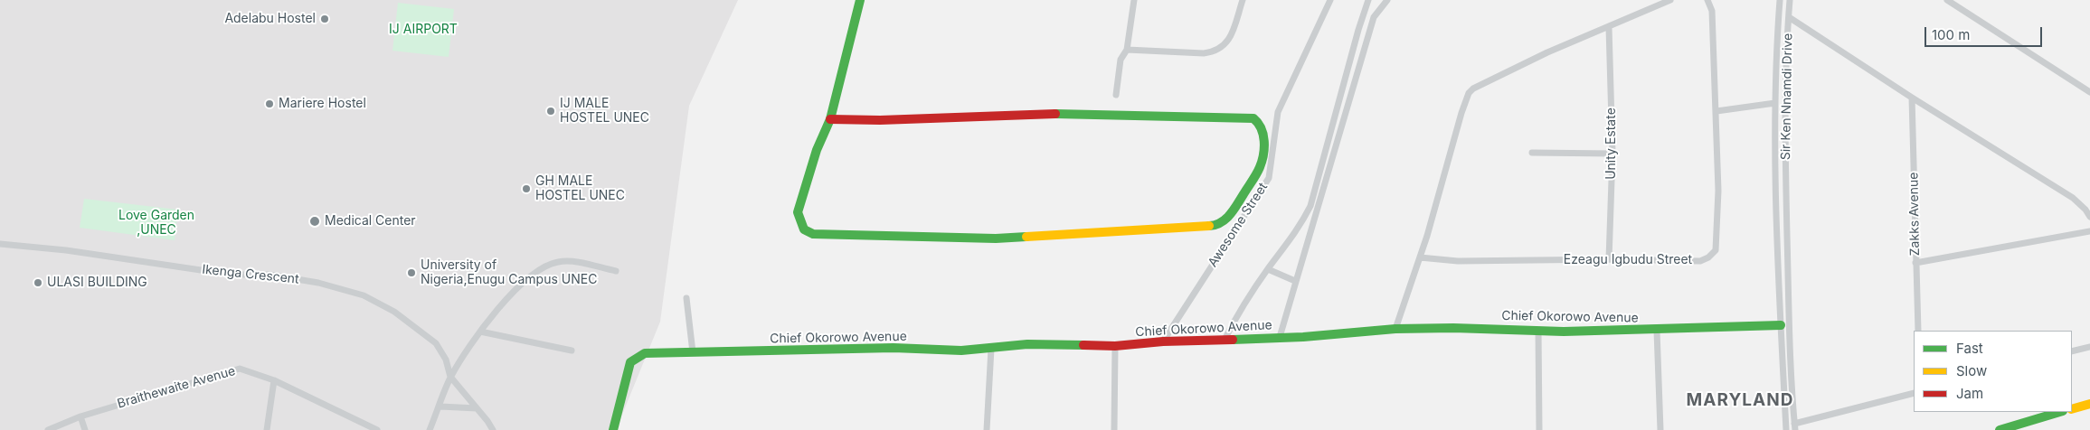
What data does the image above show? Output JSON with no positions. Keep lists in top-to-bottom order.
{
  "streets": {
    "street": [
      "Sir Ken Nnamdi Drive",
      "Unity Estate",
      "Zakks Avenue",
      "Awesome Street",
      "Ezeagu Igbudu Street",
      "Ikenga Crescent",
      "Chief Okorowo Avenue",
      "Braithewaite Avenue"
    ]
  },
  "crossings": [
    ["Sir Ken Nnamdi Drive", "Zakks Avenue"],
    ["Sir Ken Nnamdi Drive", "Chief Okorowo Avenue"],
    ["Unity Estate", "Ezeagu Igbudu Street"],
    ["Awesome Street", "Chief Okorowo Avenue"]
  ],
  "districts": ["MARYLAND"],
  "parks": ["IJ AIRPORT", "Love Garden ,UNEC"],
  "places": [
    "Adelabu Hostel",
    "Mariere Hostel",
    "IJ MALE HOSTEL UNEC",
    "GH MALE HOSTEL UNEC",
    "Medical Center",
    "University of Nigeria,Enugu Campus UNEC",
    "ULASI BUILDING"
  ],
  "legend": ["Fast", "Slow", "Jam"],
  "scale_bar": "100 m"
}
